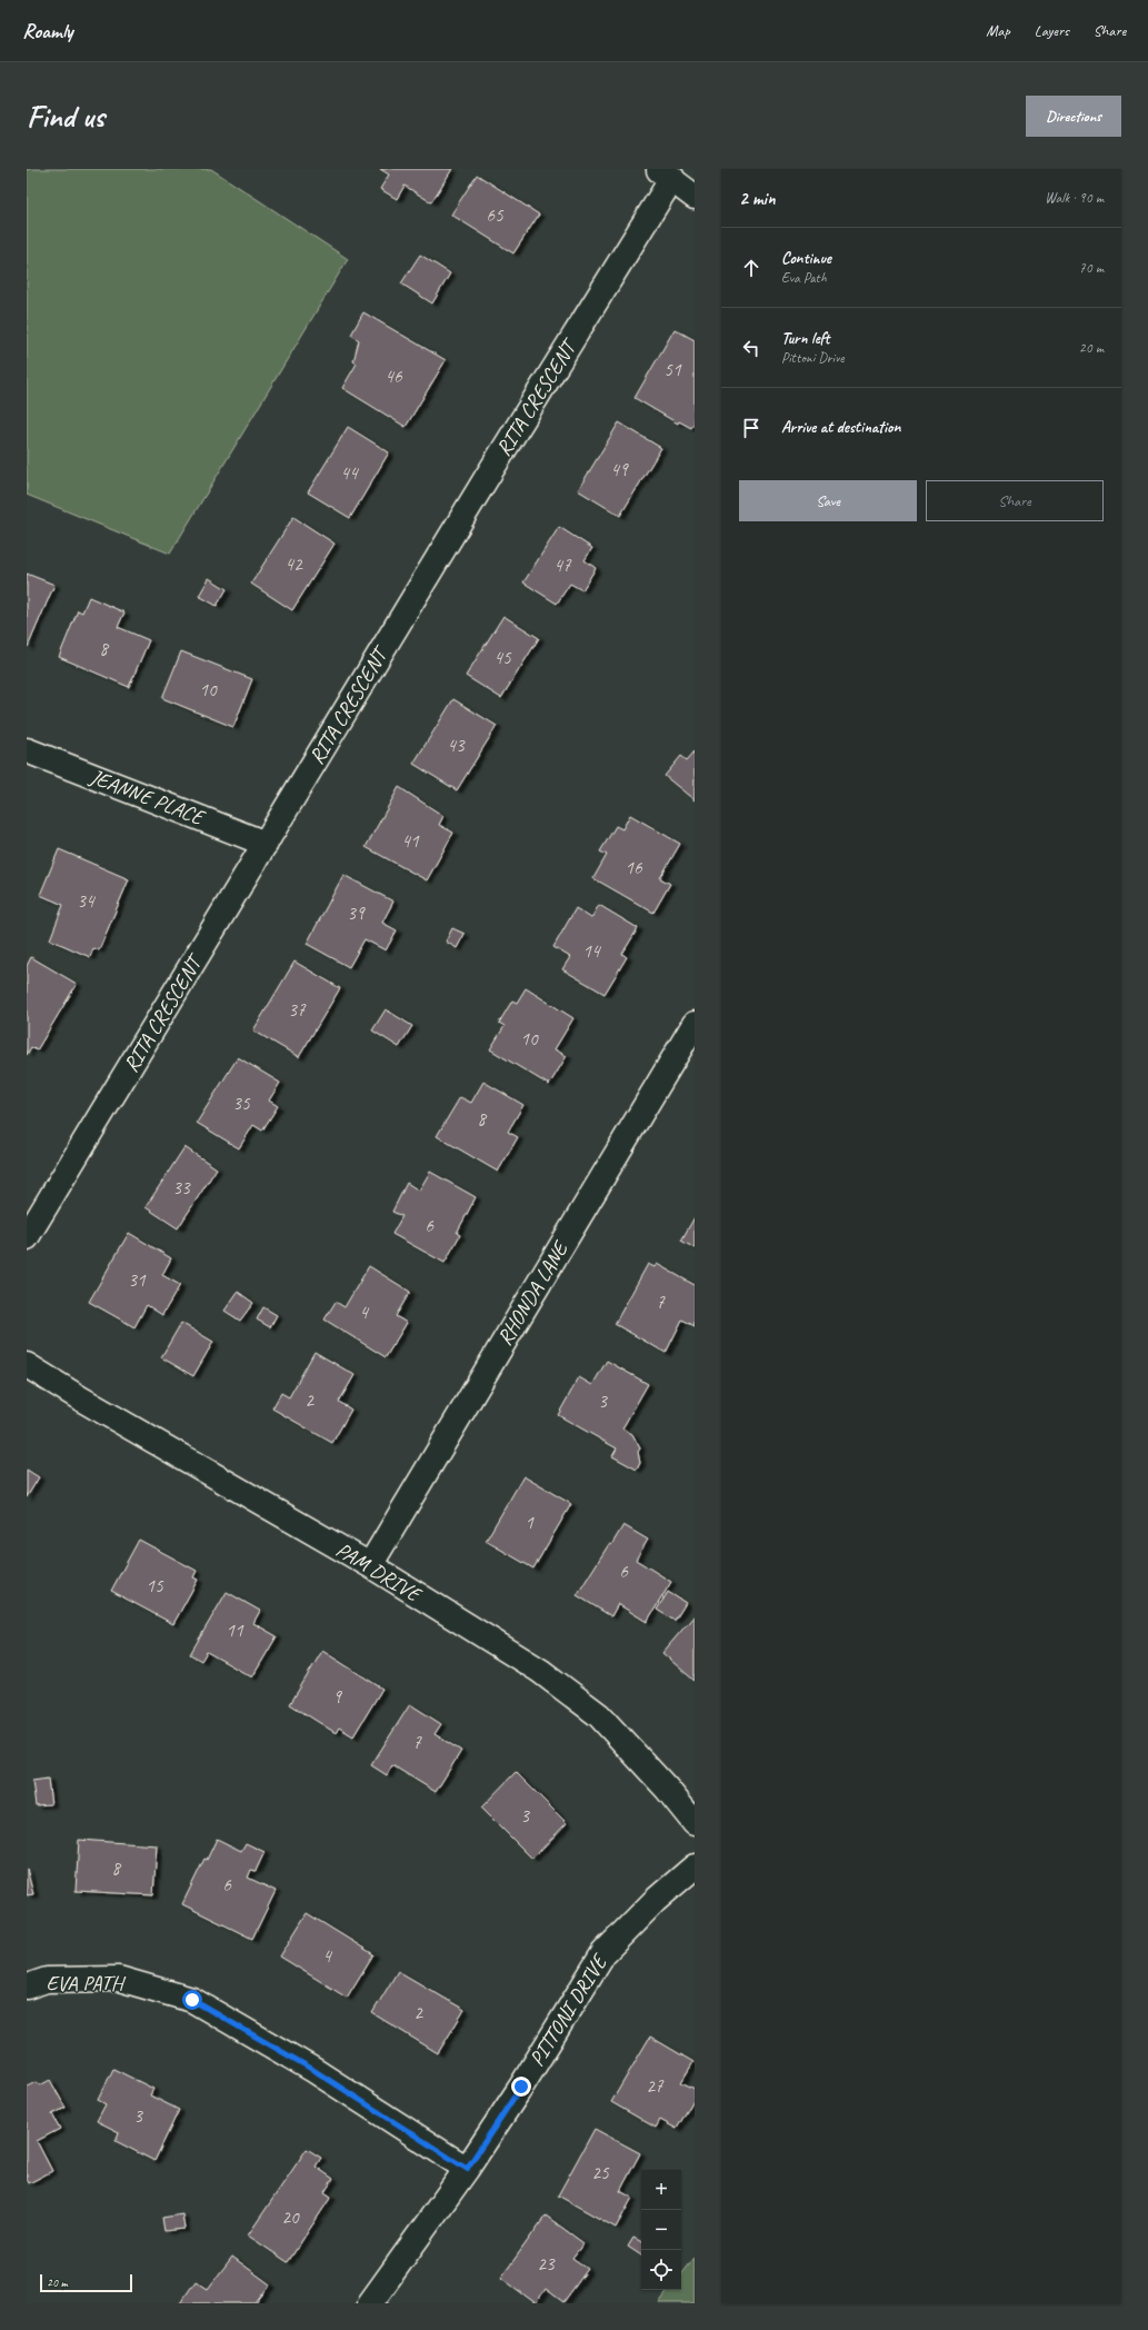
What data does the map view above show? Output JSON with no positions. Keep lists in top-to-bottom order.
{
  "streets": {
    "street": [
      "RITA CRESCENT",
      "JEANNE PLACE",
      "RHONDA LANE",
      "PAM DRIVE",
      "EVA PATH",
      "PITTONI DRIVE"
    ]
  },
  "crossings": [
    ["RITA CRESCENT", "JEANNE PLACE"],
    ["RHONDA LANE", "PAM DRIVE"],
    ["EVA PATH", "PITTONI DRIVE"]
  ],
  "house_numbers": [
    "65",
    "51",
    "46",
    "49",
    "44",
    "42",
    "47",
    "8",
    "45",
    "10",
    "43",
    "41",
    "16",
    "34",
    "39",
    "14",
    "37",
    "10",
    "35",
    "8",
    "33",
    "6",
    "31",
    "7",
    "4",
    "2",
    "3",
    "1",
    "6",
    "15",
    "11",
    "9",
    "7",
    "3",
    "8",
    "6",
    "4",
    "2",
    "27",
    "3",
    "25",
    "20",
    "23"
  ],
  "scale_bar": "20 m",
  "page": {
    "header": "Roamly",
    "nav": ["Map", "Layers", "Share"],
    "buttons": [
      "Directions",
      ["Save", "Share"]
    ],
    "title": "Find us",
    "heading": ["2 min", "Walk · 90 m"],
    "list": [
      ["Continue", "Eva Path", "70 m"],
      ["Turn left", "Pittoni Drive", "20 m"],
      "Arrive at destination"
    ],
    "map_buttons": ["+", "−"],
    "scale": "20 m"
  }
}
